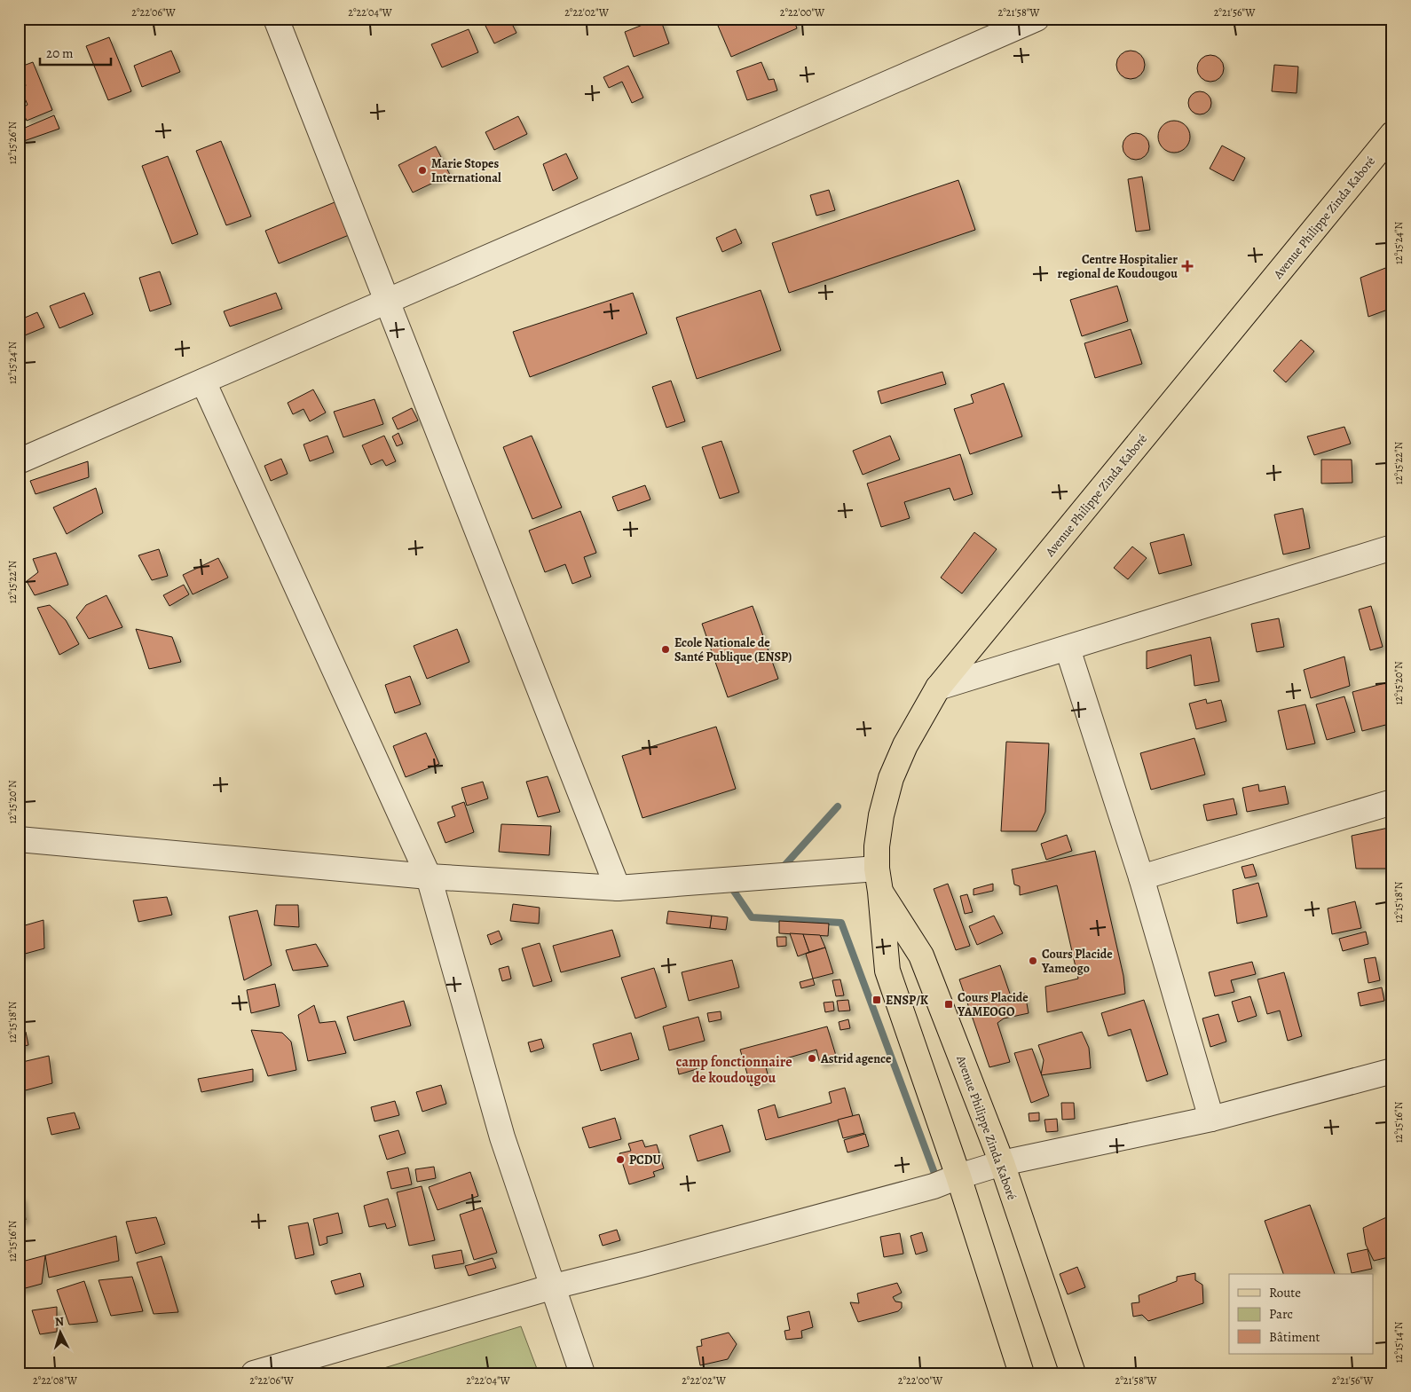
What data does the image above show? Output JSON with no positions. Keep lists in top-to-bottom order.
{
  "streets": {
    "main road": ["Avenue Philippe Zinda Kaboré"]
  },
  "districts": ["camp fonctionnaire de koudougou"],
  "places": {
    "other": [
      "Marie Stopes International",
      "Ecole Nationale de Santé Publique (ENSP)",
      "Cours Placide Yameogo",
      "Astrid agence",
      "PCDU"
    ],
    "health": ["Centre Hospitalier regional de Koudougou"],
    "transit": ["ENSP/K", "Cours Placide YAMEOGO"]
  },
  "legend": ["Route", "Parc", "Bâtiment"],
  "scale_bar": "20 m",
  "north": "top",
  "coordinates": [
    "2°22'06\"W",
    "2°22'04\"W",
    "2°22'02\"W",
    "2°22'00\"W",
    "2°21'58\"W",
    "2°21'56\"W",
    "12°15'26\"N",
    "12°15'24\"N",
    "12°15'22\"N",
    "12°15'20\"N",
    "12°15'18\"N",
    "12°15'16\"N",
    "12°15'14\"N",
    "2°22'08\"W"
  ]
}
